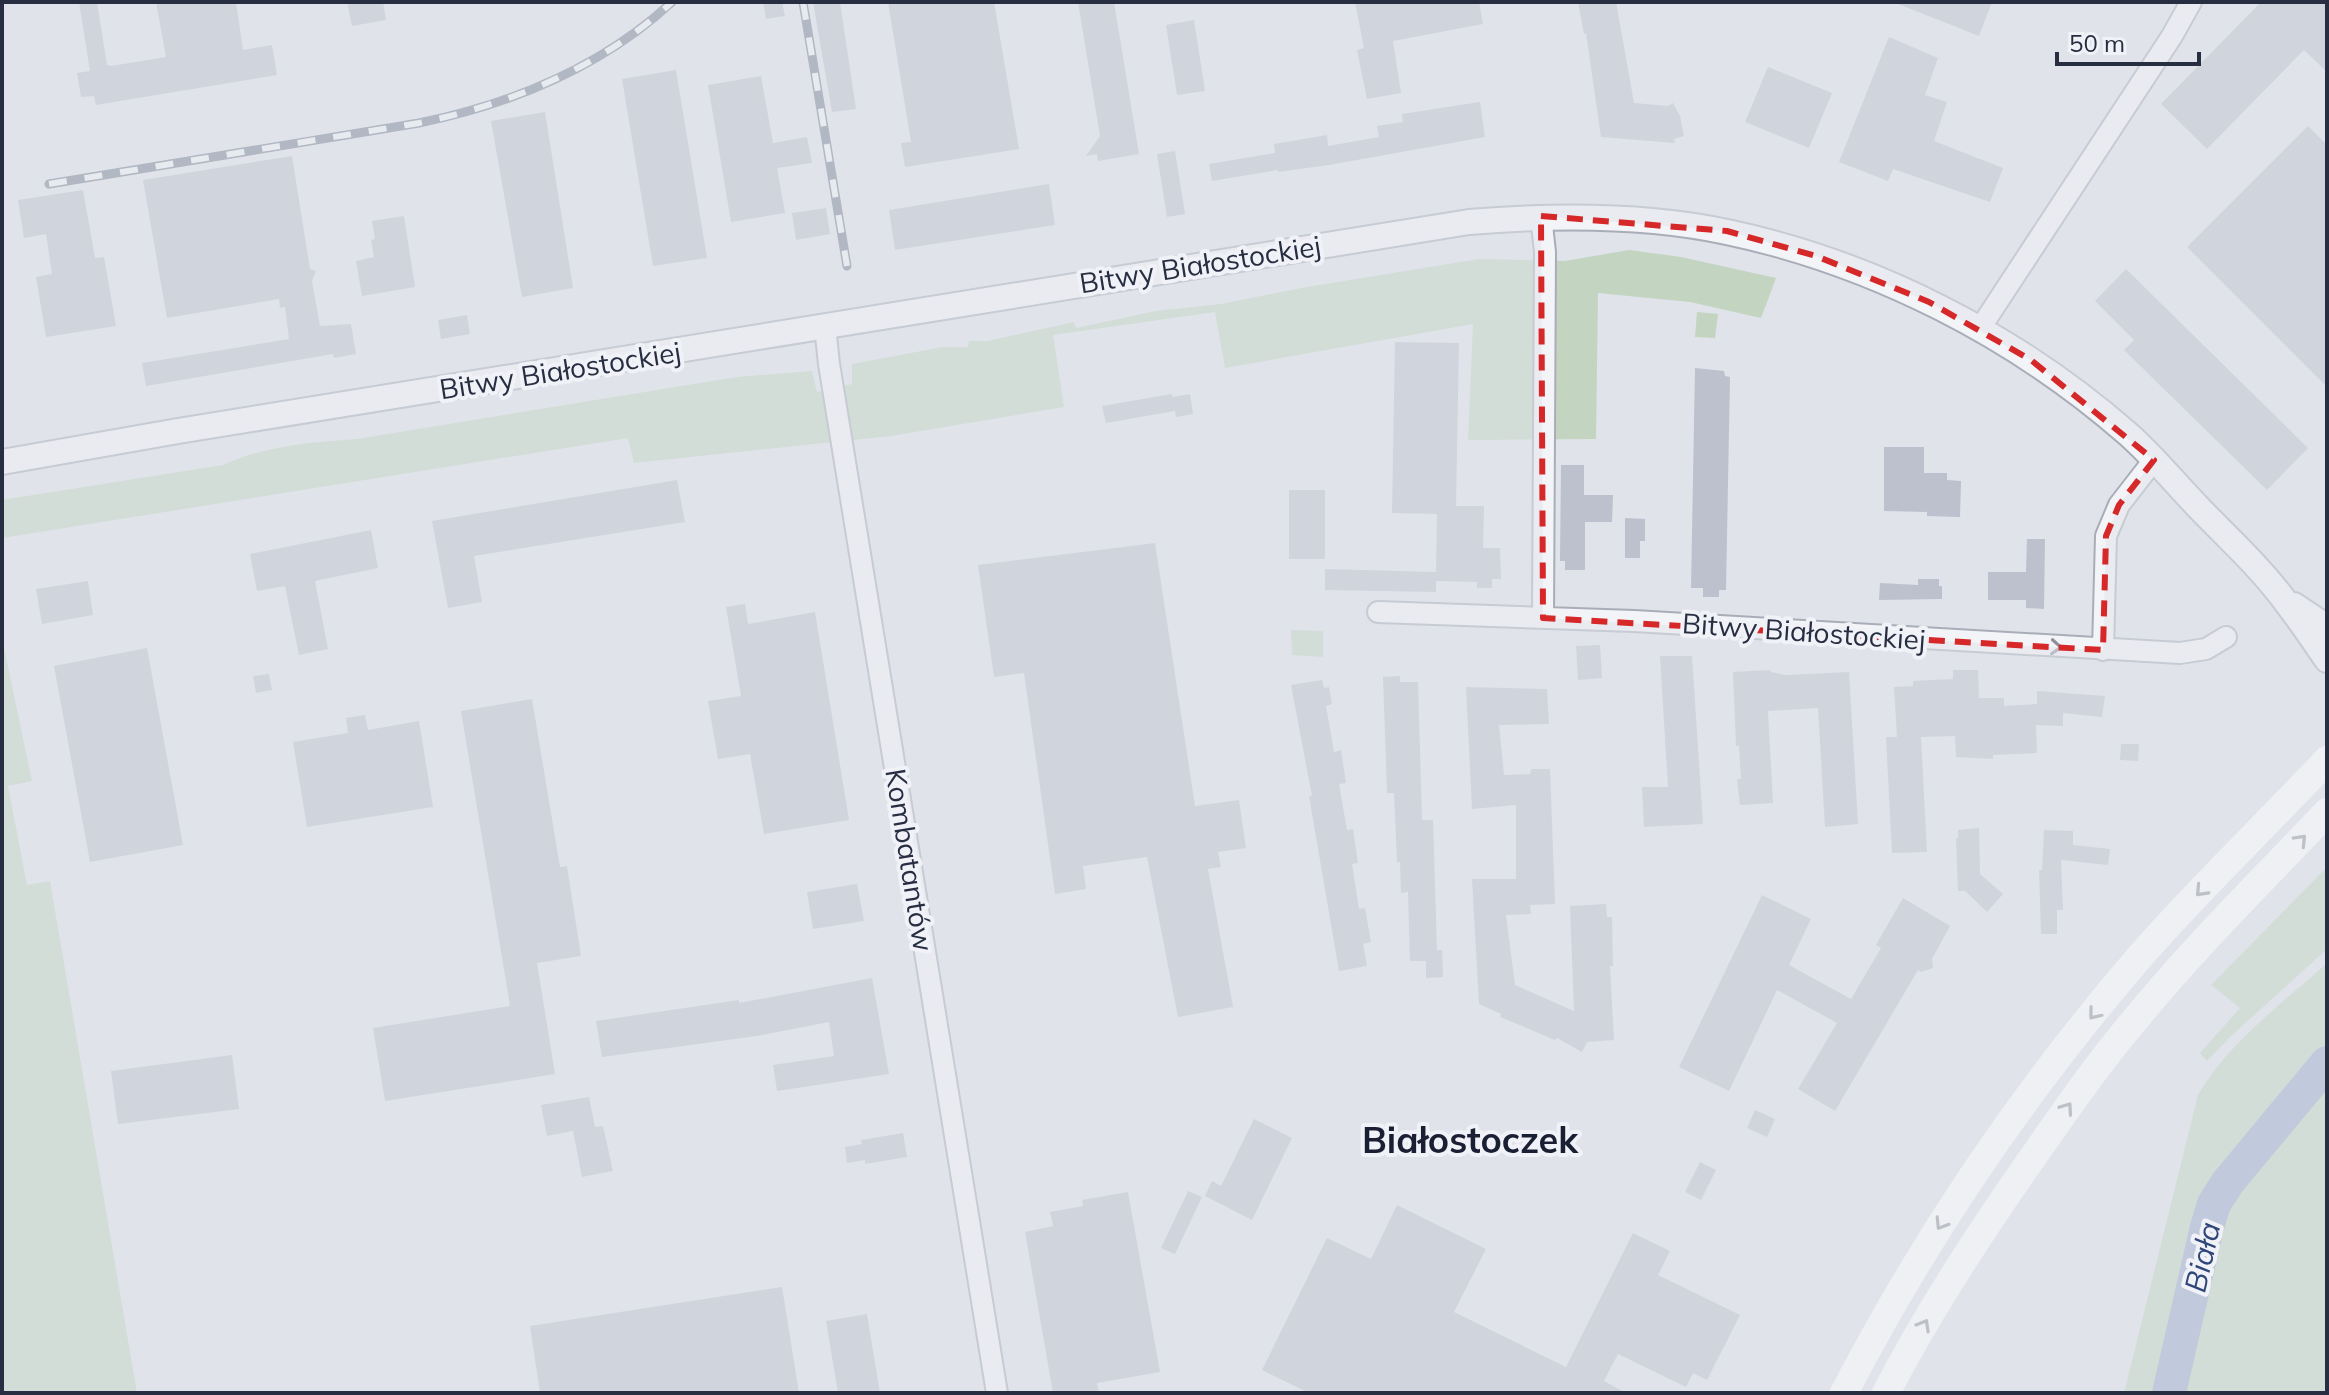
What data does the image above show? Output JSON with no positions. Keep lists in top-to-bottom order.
{
  "streets": {
    "street": ["Bitwy Białostockiej", "Kombatantów"]
  },
  "crossings": [
    ["Bitwy Białostockiej", "Kombatantów"]
  ],
  "districts": ["Białostoczek"],
  "water": ["Biała"],
  "scale_bar": "50 m"
}
